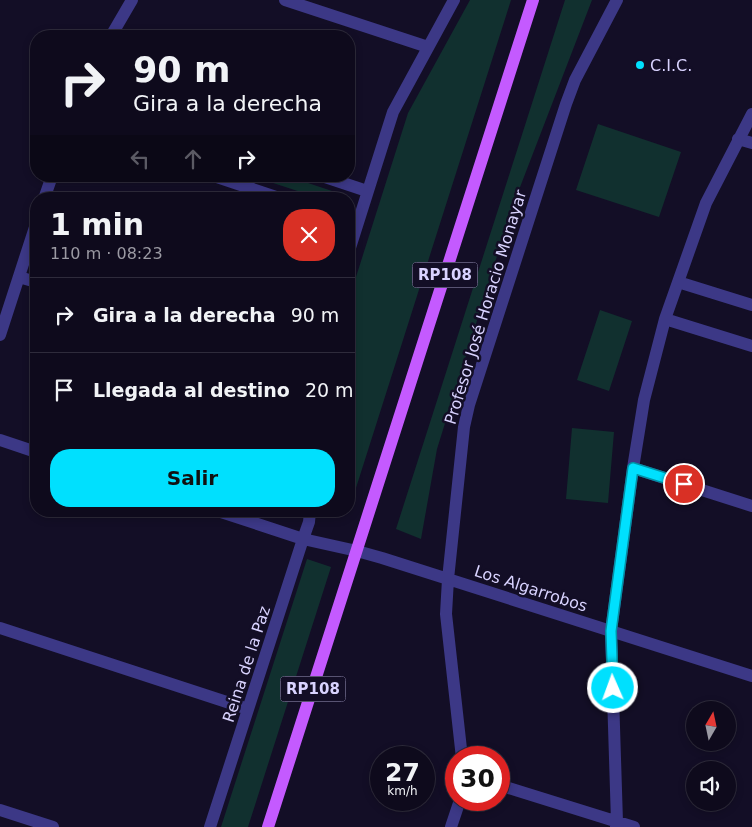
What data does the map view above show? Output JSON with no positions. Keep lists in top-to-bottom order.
{
  "streets": {
    "main road": ["RP108"],
    "street": ["Profesor José Horacio Monayar", "Los Algarrobos", "Reina de la Paz"]
  },
  "crossings": [
    ["RP108", "Los Algarrobos"],
    ["Profesor José Horacio Monayar", "Los Algarrobos"],
    ["Los Algarrobos", "Reina de la Paz"]
  ],
  "places": ["C.I.C."],
  "north": "top",
  "page": {
    "turn": ["90 m", "Gira a la derecha"],
    "heading": ["1 min", "110 m · 08:23"],
    "list": [
      {
        "name": "Gira a la derecha",
        "value": "90 m"
      },
      {
        "name": "Llegada al destino",
        "value": "20 m"
      }
    ],
    "buttons": "Salir",
    "speed": "27 km/h",
    "limit": "30"
  }
}
